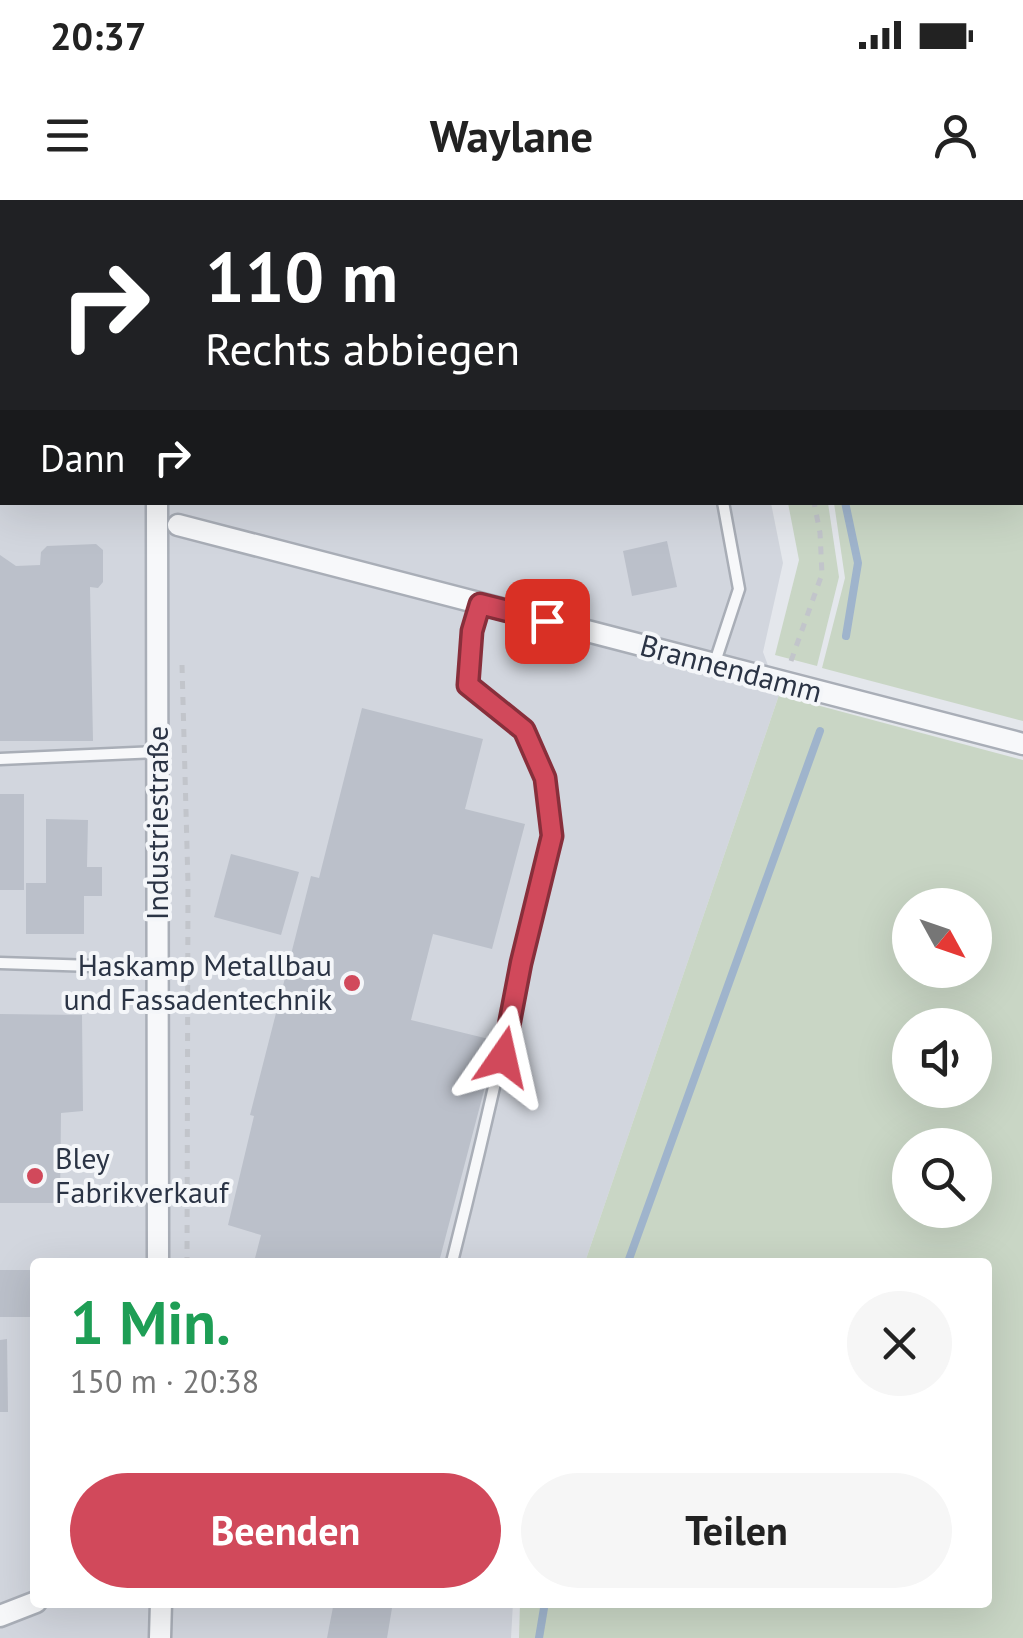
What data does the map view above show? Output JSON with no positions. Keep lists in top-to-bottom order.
{
  "streets": {
    "street": ["Brannendamm", "Industriestraße"]
  },
  "places": ["Haskamp Metallbau und Fassadentechnik", "Bley Fabrikverkauf"],
  "north": "bottom right",
  "page": {
    "status": "20:37",
    "header": "Waylane",
    "turn": ["110 m", "Rechts abbiegen"],
    "then": "Dann",
    "heading": ["1 Min.", "150 m · 20:38"],
    "buttons": ["Beenden", "Teilen"]
  }
}
